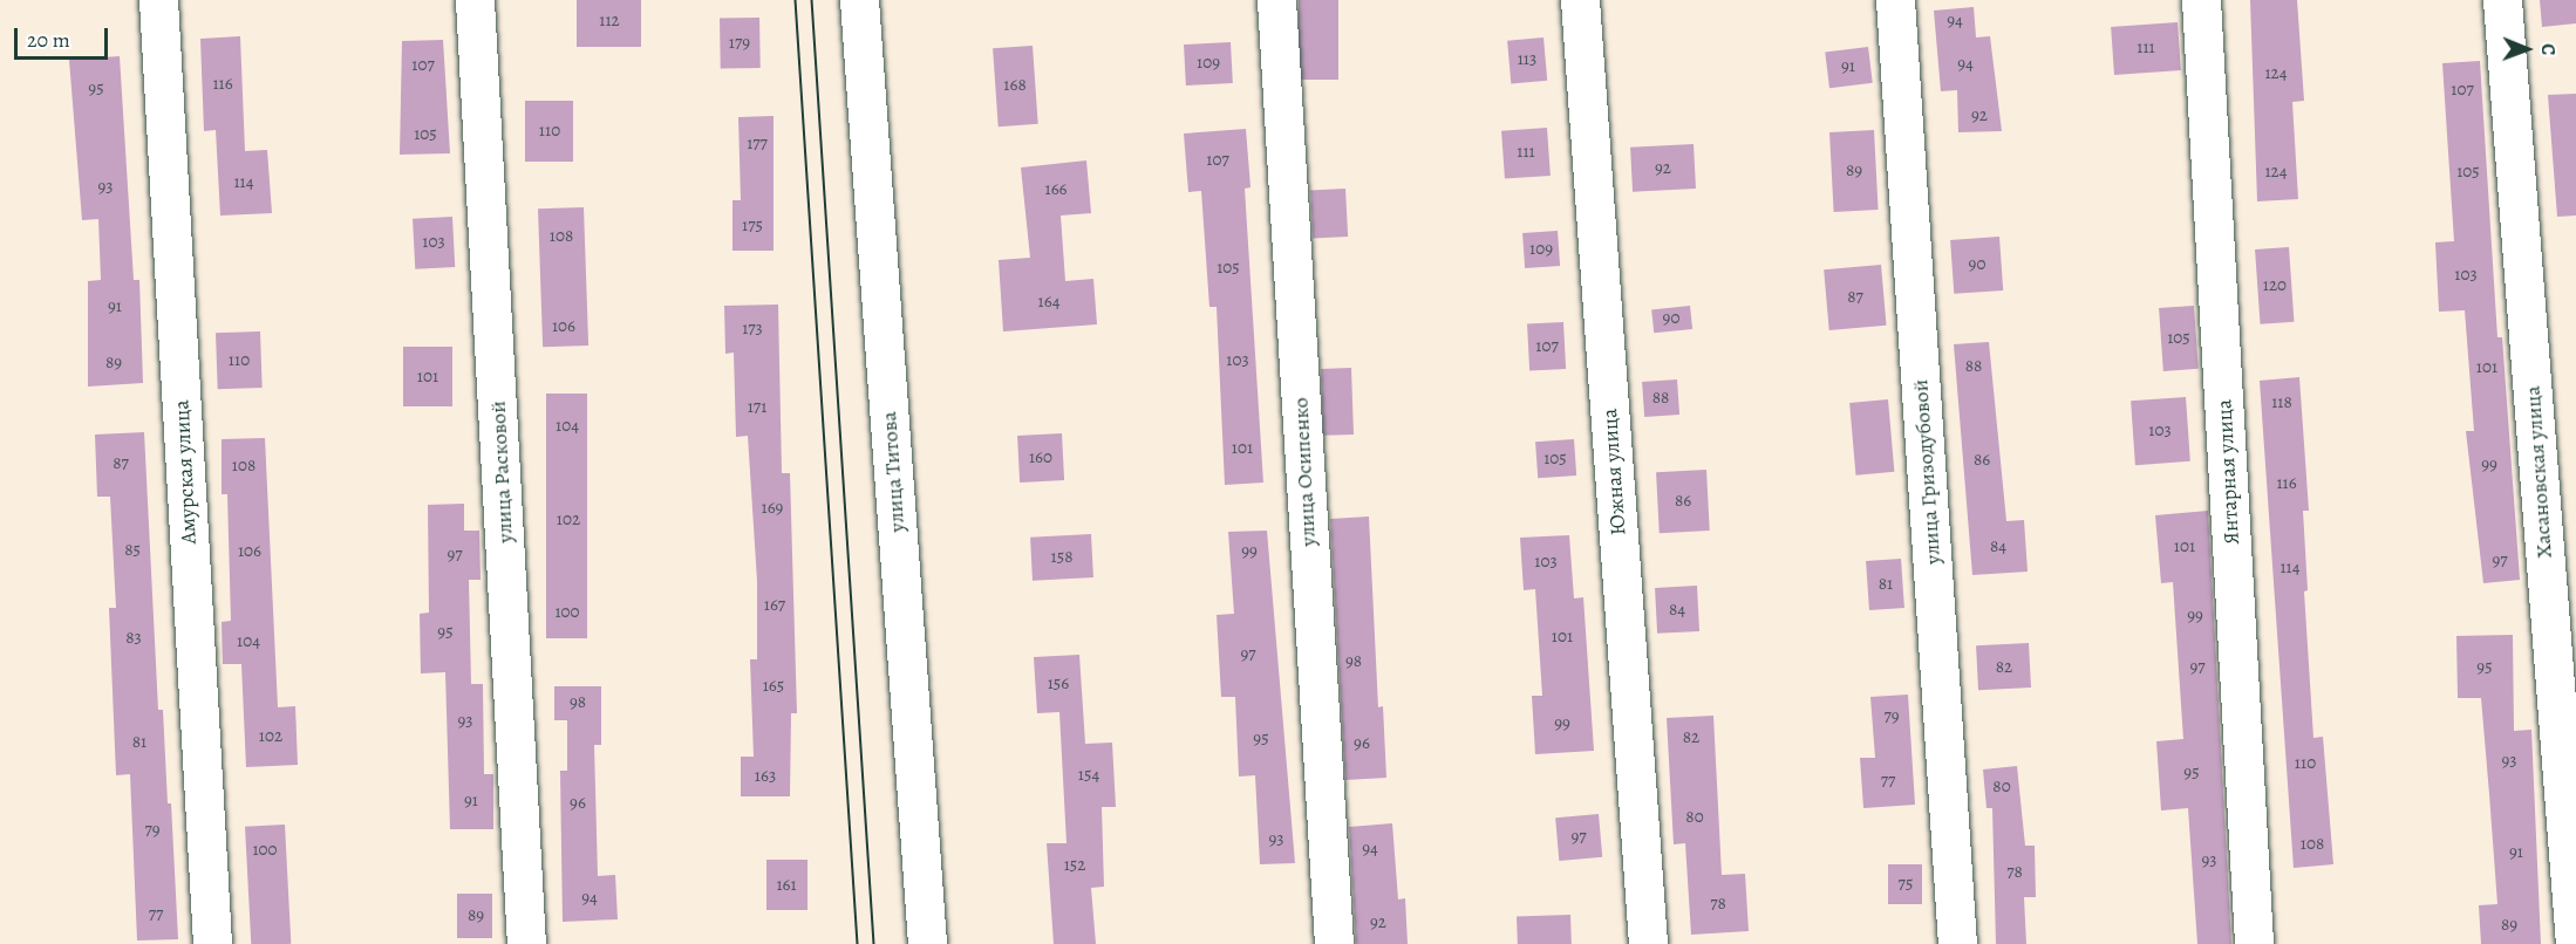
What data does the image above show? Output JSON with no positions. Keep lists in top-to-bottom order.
{
  "streets": {
    "street": [
      "Амурская улица",
      "улица Расковой",
      "улица Титова",
      "улица Осипенко",
      "Южная улица",
      "улица Гризодубовой",
      "Янтарная улица",
      "Хасановская улица"
    ]
  },
  "house_numbers": [
    "112",
    "94",
    "179",
    "111",
    "113",
    "109",
    "94",
    "107",
    "91",
    "124",
    "116",
    "168",
    "95",
    "107",
    "92",
    "110",
    "105",
    "177",
    "111",
    "107",
    "92",
    "89",
    "124",
    "105",
    "114",
    "93",
    "166",
    "175",
    "108",
    "103",
    "109",
    "90",
    "105",
    "103",
    "120",
    "87",
    "164",
    "91",
    "90",
    "106",
    "173",
    "105",
    "107",
    "110",
    "103",
    "89",
    "88",
    "101",
    "101",
    "88",
    "118",
    "171",
    "104",
    "103",
    "101",
    "160",
    "105",
    "86",
    "87",
    "99",
    "108",
    "116",
    "86",
    "169",
    "102",
    "84",
    "101",
    "85",
    "106",
    "99",
    "97",
    "158",
    "97",
    "103",
    "114",
    "81",
    "167",
    "84",
    "100",
    "99",
    "95",
    "101",
    "83",
    "104",
    "97",
    "98",
    "82",
    "97",
    "95",
    "156",
    "165",
    "98",
    "79",
    "93",
    "99",
    "102",
    "82",
    "95",
    "81",
    "96",
    "93",
    "110",
    "95",
    "154",
    "163",
    "77",
    "80",
    "91",
    "96",
    "80",
    "79",
    "97",
    "93",
    "108",
    "94",
    "100",
    "91",
    "93",
    "152",
    "78",
    "75",
    "161",
    "94",
    "78",
    "77",
    "89",
    "92",
    "89"
  ],
  "scale_bar": "20 m",
  "north": "right"
}
